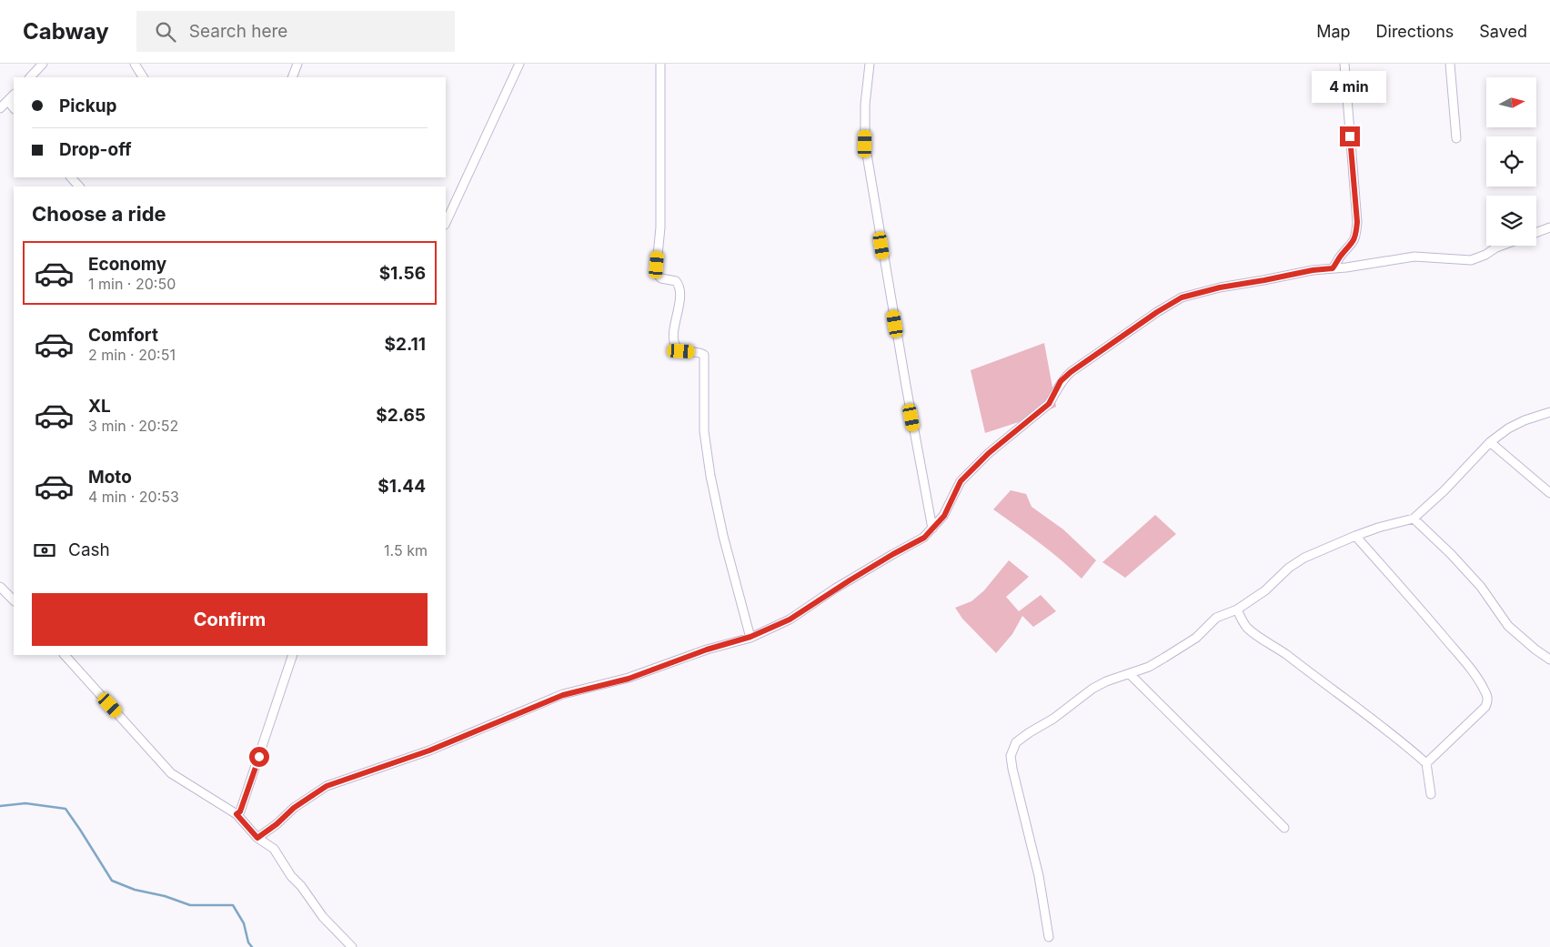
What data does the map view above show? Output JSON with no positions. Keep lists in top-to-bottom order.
{
  "north": "right",
  "page": {
    "header": "Cabway",
    "search": "Search here",
    "nav": ["Map", "Directions", "Saved"],
    "bubble": "4 min",
    "banner": ["Pickup", "Drop-off"],
    "heading": "Choose a ride",
    "list": [
      {
        "name": "Economy",
        "note": "1 min · 20:50",
        "value": "$1.56"
      },
      {
        "name": "Comfort",
        "note": "2 min · 20:51",
        "value": "$2.11"
      },
      {
        "name": "XL",
        "note": "3 min · 20:52",
        "value": "$2.65"
      },
      {
        "name": "Moto",
        "note": "4 min · 20:53",
        "value": "$1.44"
      }
    ],
    "pay": ["Cash", "1.5 km"],
    "buttons": "Confirm"
  }
}
